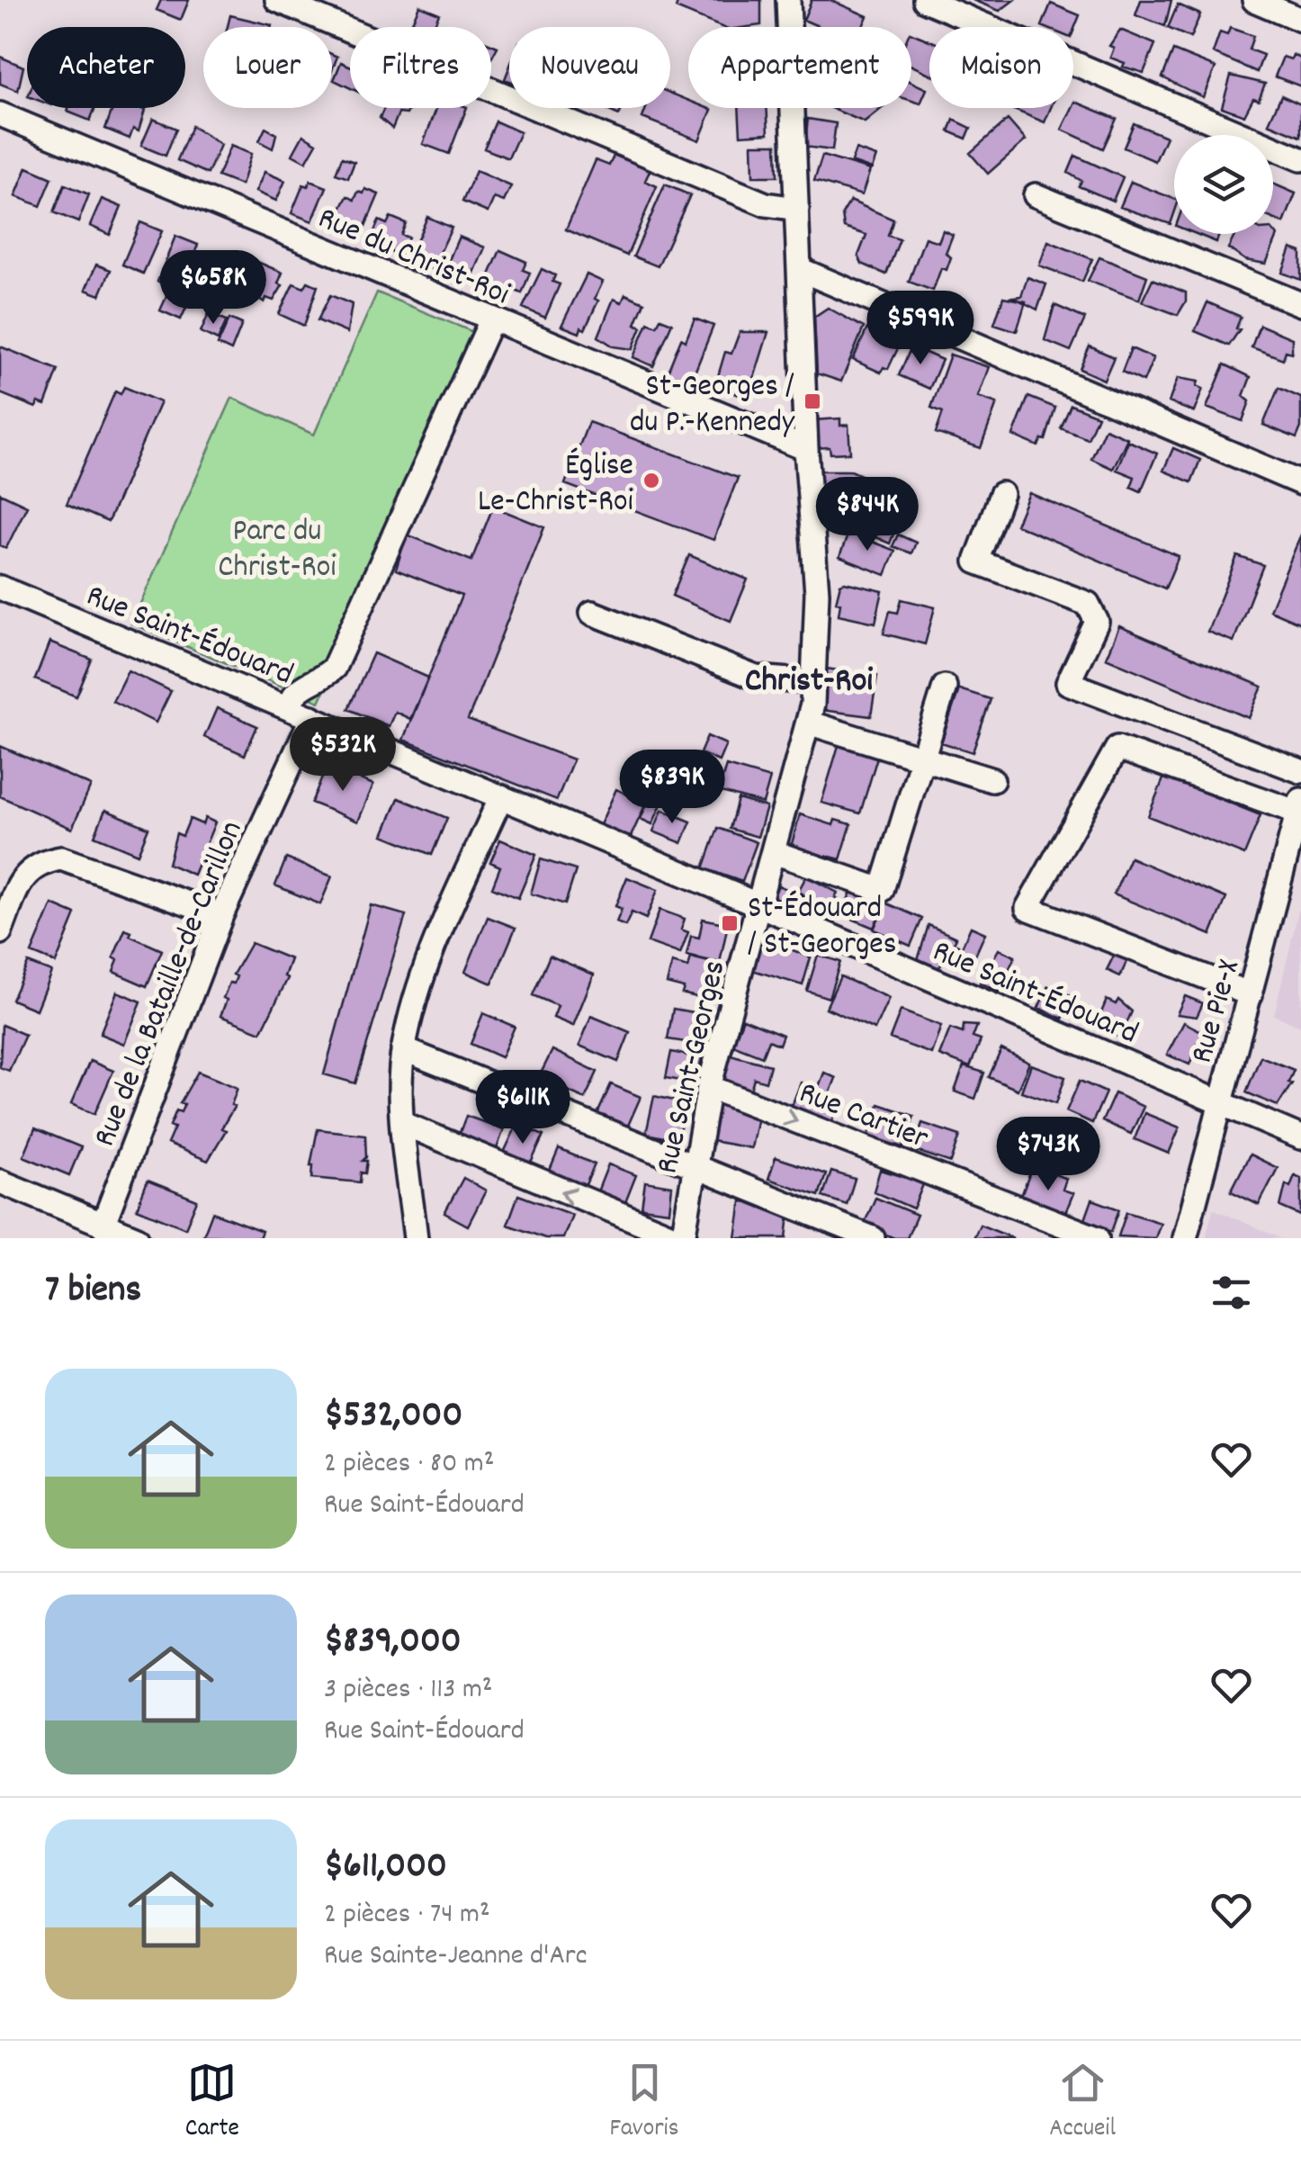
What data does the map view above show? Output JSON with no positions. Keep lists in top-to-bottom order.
{
  "streets": {
    "street": [
      "Rue du Christ-Roi",
      "Rue Saint-Édouard",
      "Rue de la Bataille-de-Carillon",
      "Rue Pie-X",
      "Rue Saint-Georges",
      "Rue Cartier"
    ]
  },
  "crossings": [
    ["Rue du Christ-Roi", "Rue Saint-Georges"],
    ["Rue Saint-Édouard", "Rue de la Bataille-de-Carillon"],
    ["Rue Saint-Édouard", "Rue Pie-X"],
    ["Rue Saint-Édouard", "Rue Saint-Georges"],
    ["Rue Saint-Georges", "Rue Cartier"]
  ],
  "districts": ["Christ-Roi"],
  "parks": ["Parc du Christ-Roi"],
  "places": {
    "transit": ["St-Georges / du P.-Kennedy", "St-Édouard / St-Georges"],
    "other": ["Église Le-Christ-Roi"]
  },
  "page": {
    "chip": [
      "Acheter",
      "Louer",
      "Filtres",
      "Nouveau",
      "Appartement",
      "Maison"
    ],
    "price": [
      "$658K",
      "$599K",
      "$844K",
      "$532K",
      "$839K",
      "$611K",
      "$743K"
    ],
    "heading": "7 biens",
    "list": [
      {
        "name": "$532,000",
        "note": "2 pièces · 80 m² · Rue Saint-Édouard"
      },
      {
        "name": "$839,000",
        "note": "3 pièces · 113 m² · Rue Saint-Édouard"
      },
      {
        "name": "$611,000",
        "note": "2 pièces · 74 m² · Rue Sainte-Jeanne d'Arc"
      }
    ],
    "tabs": ["Carte", "Favoris", "Accueil"]
  }
}
